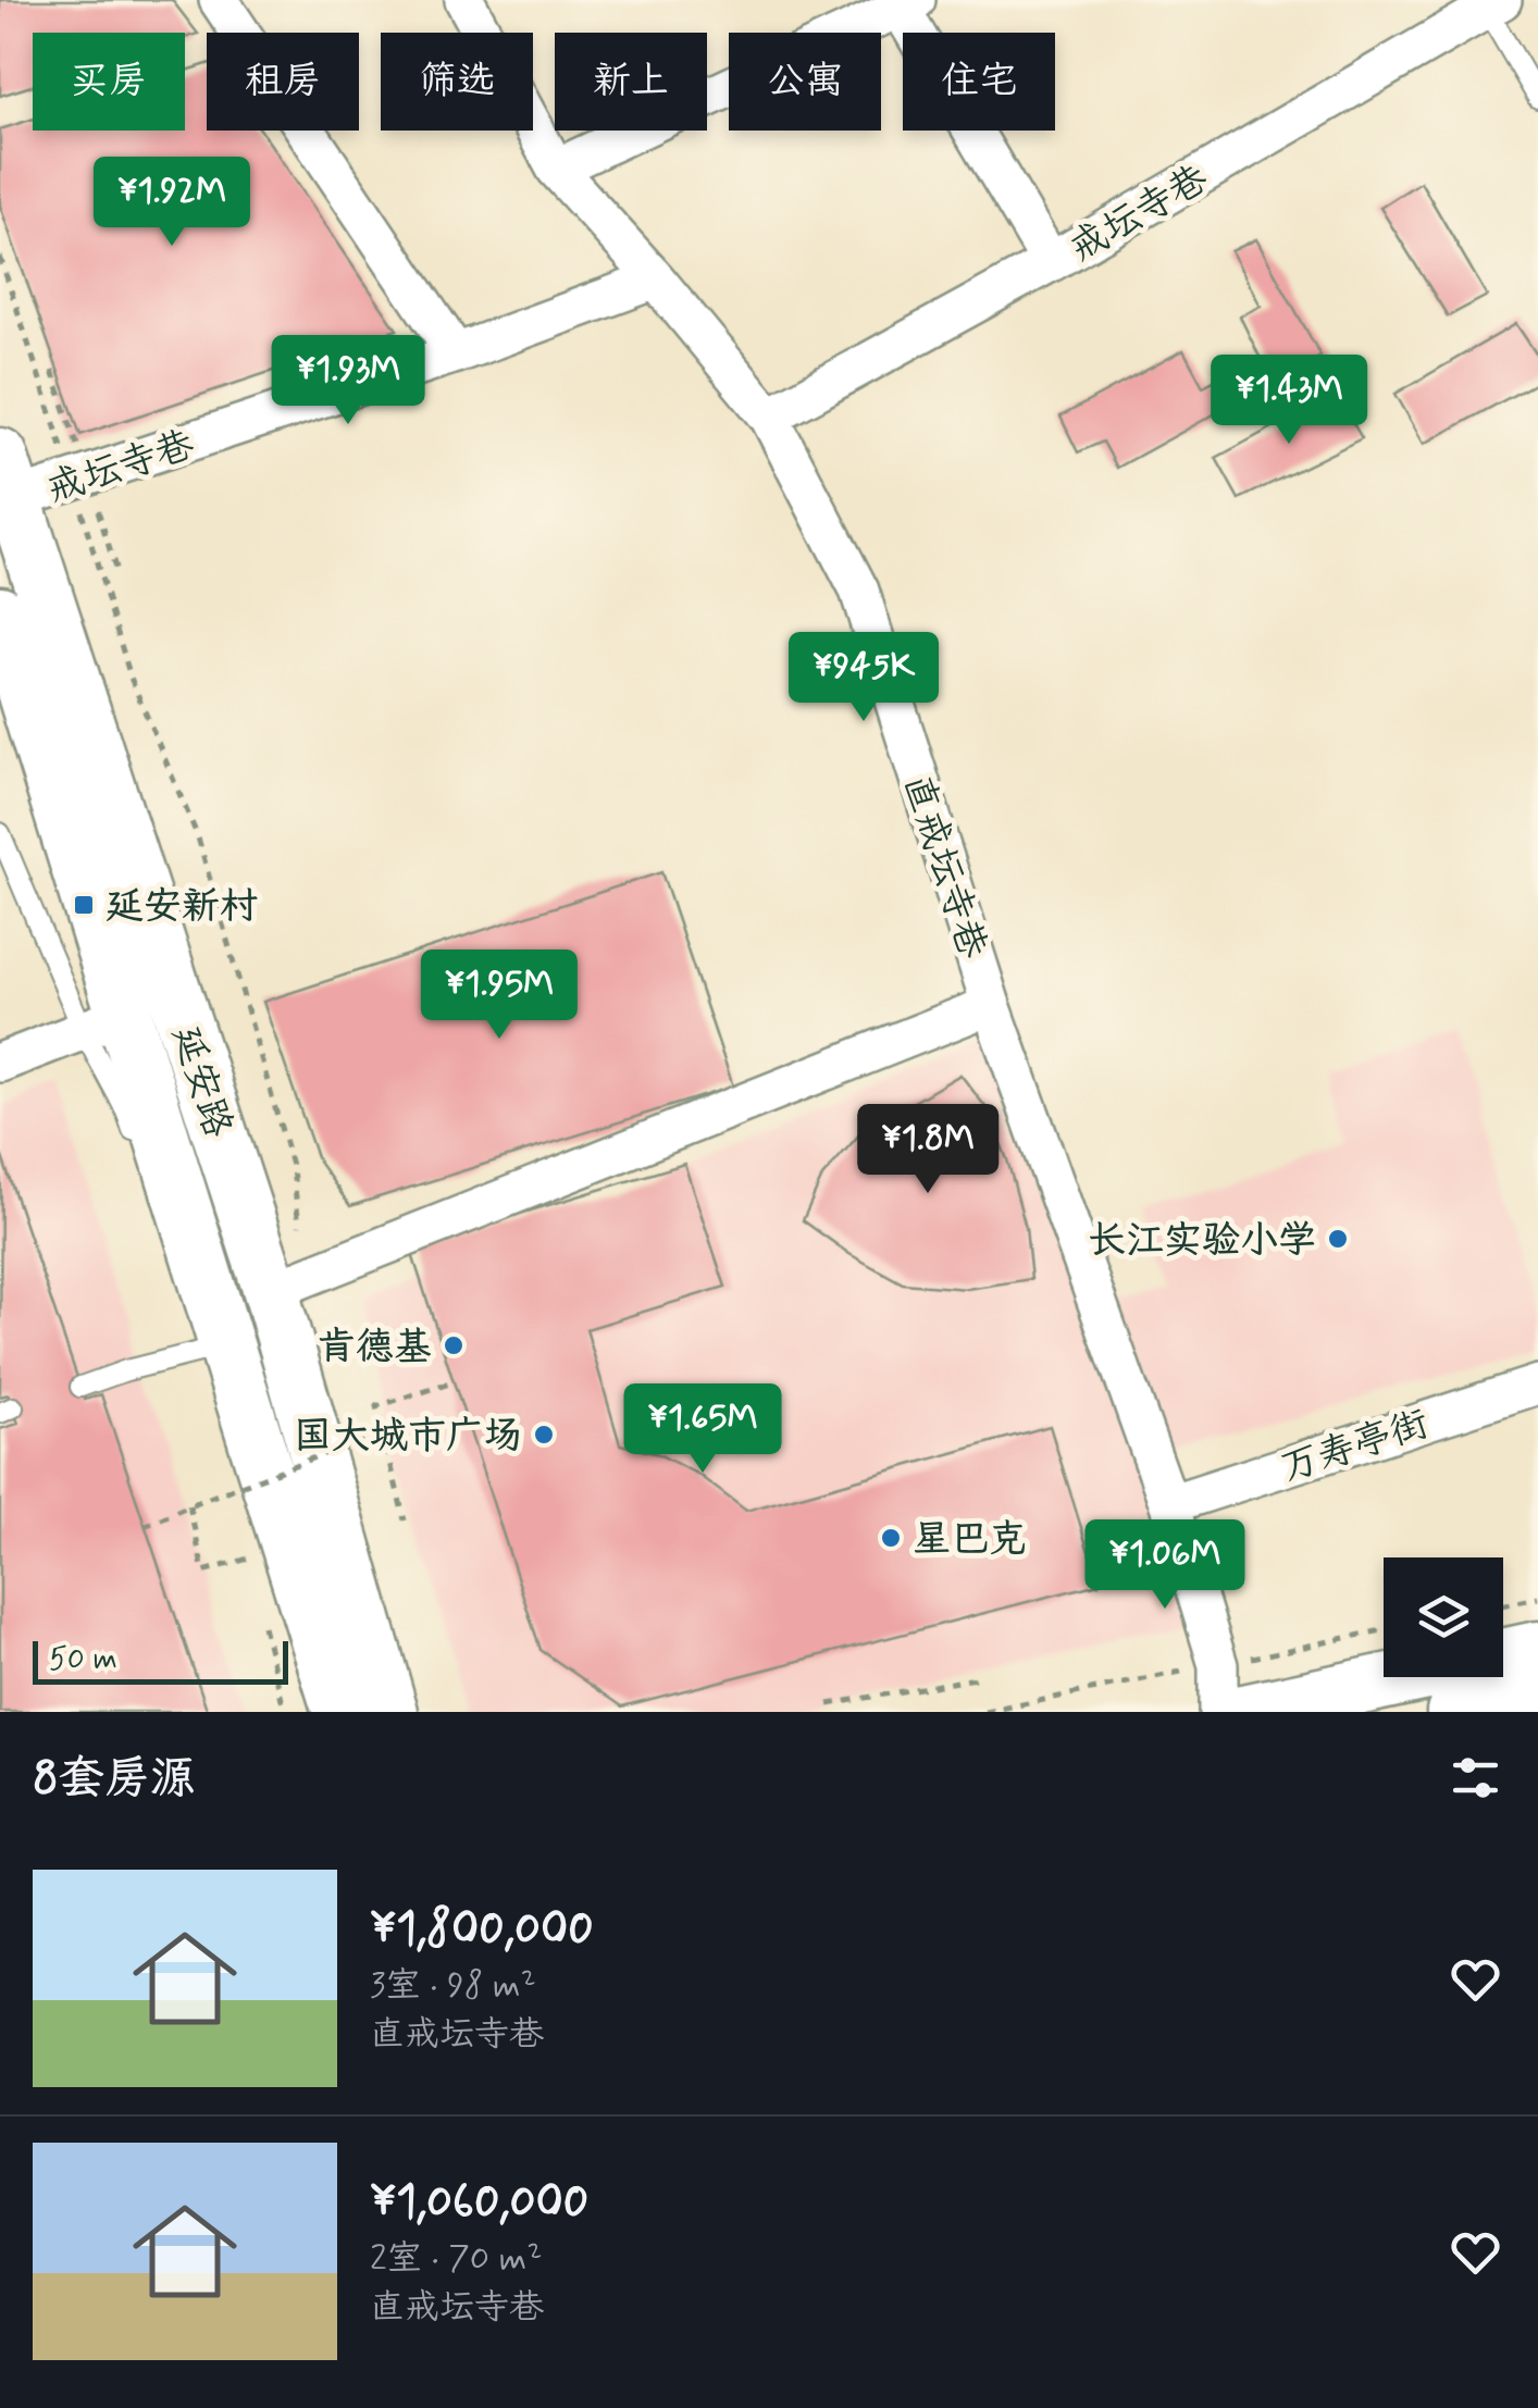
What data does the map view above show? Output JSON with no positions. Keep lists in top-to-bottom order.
{
  "streets": {
    "main road": ["延安路"],
    "street": ["戒坛寺巷", "直戒坛寺巷", "万寿亭街"]
  },
  "crossings": [
    ["戒坛寺巷", "直戒坛寺巷"],
    ["戒坛寺巷", "延安路"],
    ["直戒坛寺巷", "万寿亭街"]
  ],
  "places": {
    "transit": ["延安新村"],
    "other": [
      "长江实验小学",
      "肯德基",
      "国大城市广场",
      "星巴克"
    ]
  },
  "scale_bar": "50 m",
  "page": {
    "chip": [
      "买房",
      "租房",
      "筛选",
      "新上",
      "公寓",
      "住宅"
    ],
    "price": [
      "¥1.92M",
      "¥1.93M",
      "¥1.43M",
      "¥945K",
      "¥1.95M",
      "¥1.8M",
      "¥1.65M",
      "¥1.06M"
    ],
    "scale": "50 m",
    "heading": "8套房源",
    "list": [
      {
        "name": "¥1,800,000",
        "note": "3室 · 98 m² · 直戒坛寺巷"
      },
      {
        "name": "¥1,060,000",
        "note": "2室 · 70 m² · 直戒坛寺巷"
      }
    ]
  }
}
